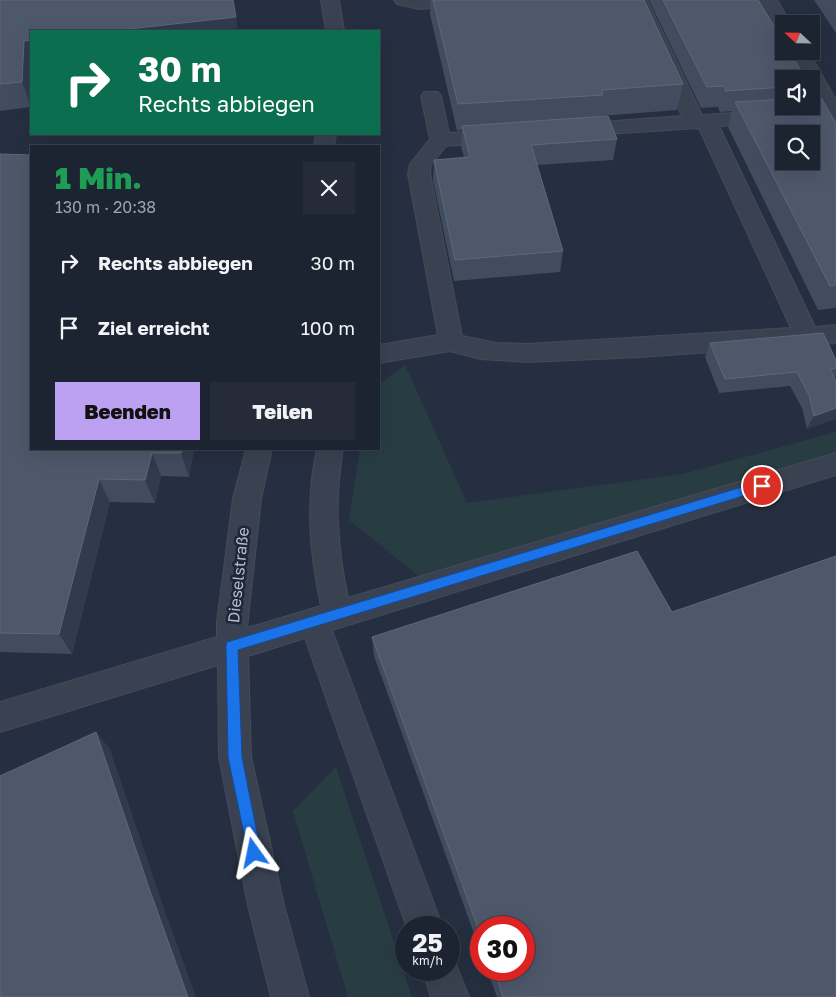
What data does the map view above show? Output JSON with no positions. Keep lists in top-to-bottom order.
{
  "streets": {
    "street": ["Dieselstraße"]
  },
  "north": "left",
  "page": {
    "turn": ["30 m", "Rechts abbiegen"],
    "heading": ["1 Min.", "130 m · 20:38"],
    "list": [
      {
        "name": "Rechts abbiegen",
        "value": "30 m"
      },
      {
        "name": "Ziel erreicht",
        "value": "100 m"
      }
    ],
    "buttons": ["Beenden", "Teilen"],
    "speed": "25 km/h",
    "limit": "30"
  }
}
